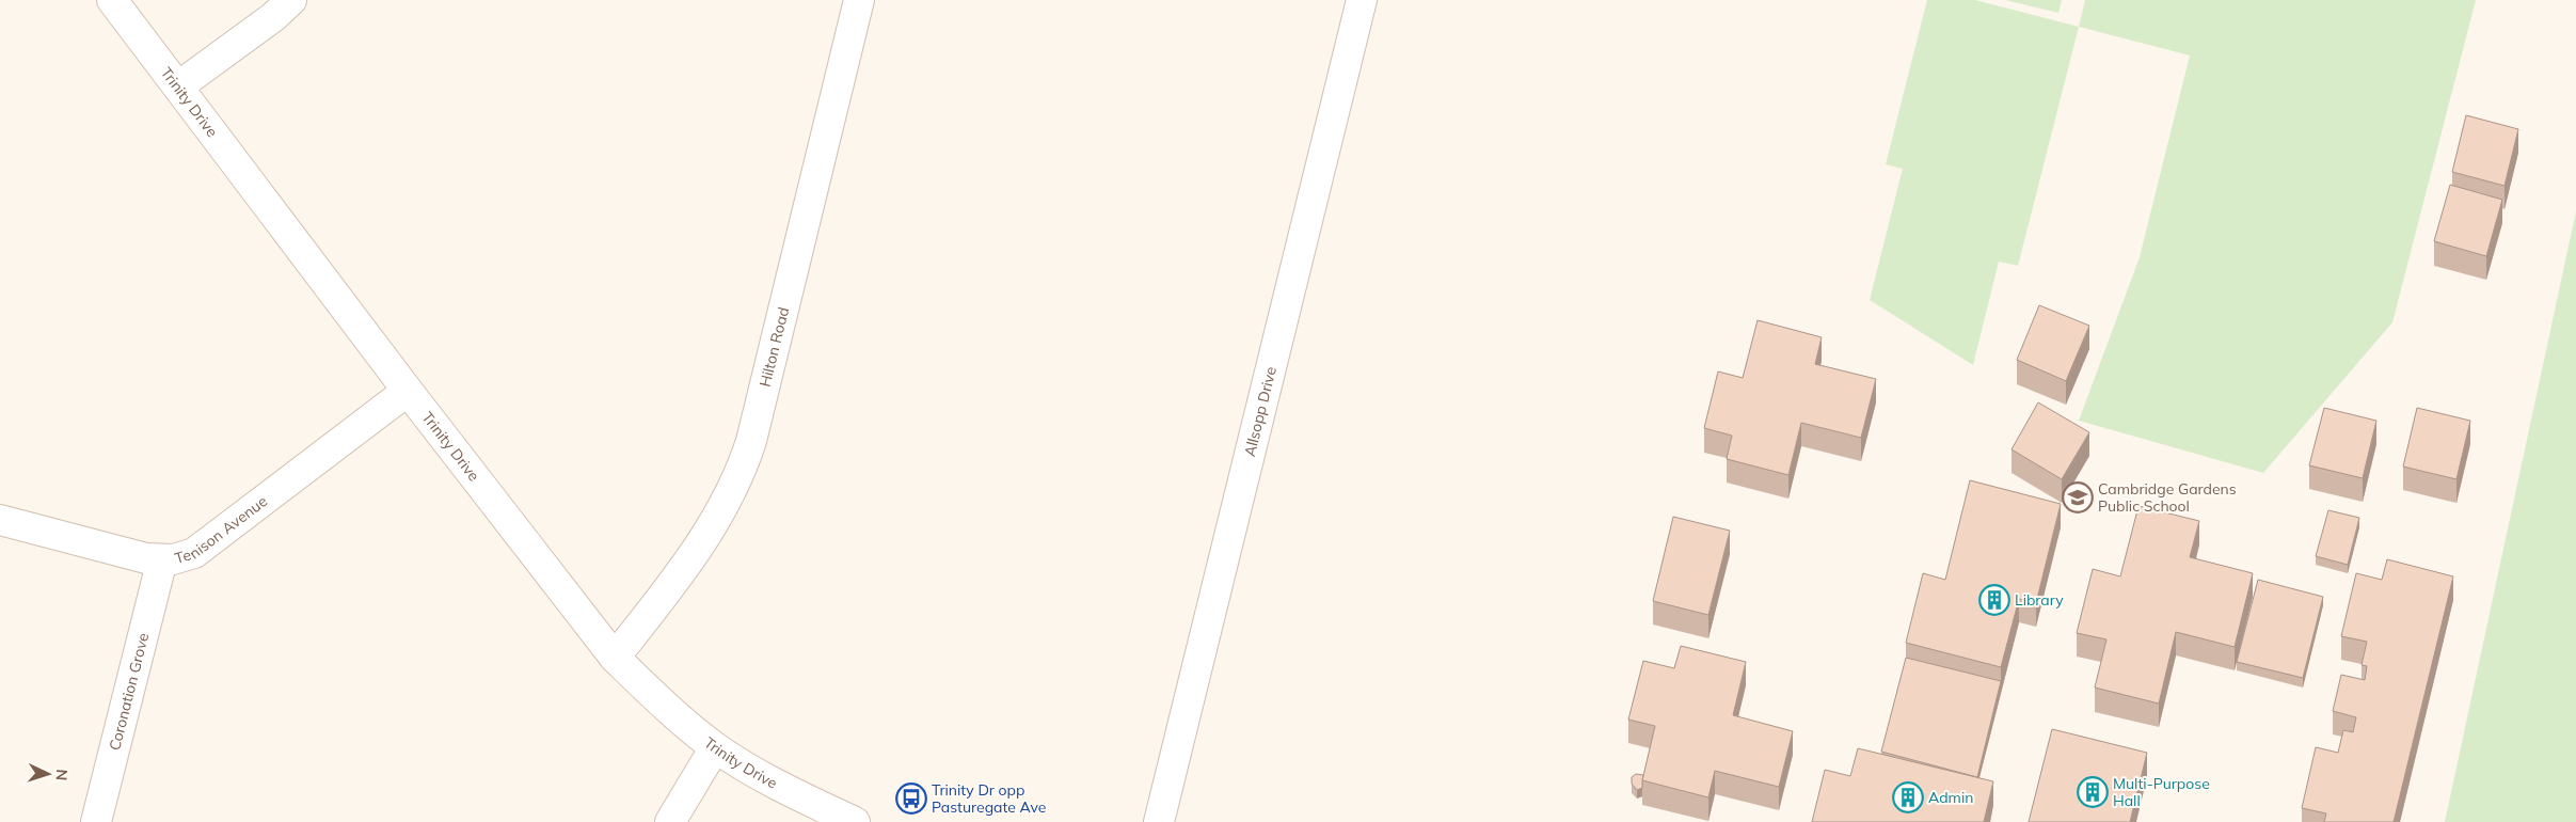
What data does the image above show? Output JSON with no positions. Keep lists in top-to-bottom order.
{
  "streets": {
    "street": [
      "Trinity Drive",
      "Hilton Road",
      "Allsopp Drive",
      "Tenison Avenue",
      "Coronation Grove"
    ]
  },
  "crossings": [
    ["Trinity Drive", "Hilton Road"],
    ["Trinity Drive", "Tenison Avenue"],
    ["Tenison Avenue", "Coronation Grove"]
  ],
  "places": {
    "school or university": ["Cambridge Gardens Public School"],
    "building": ["Library", "Multi-Purpose Hall", "Admin"],
    "bus stop": ["Trinity Dr opp Pasturegate Ave"]
  },
  "north": "right"
}
